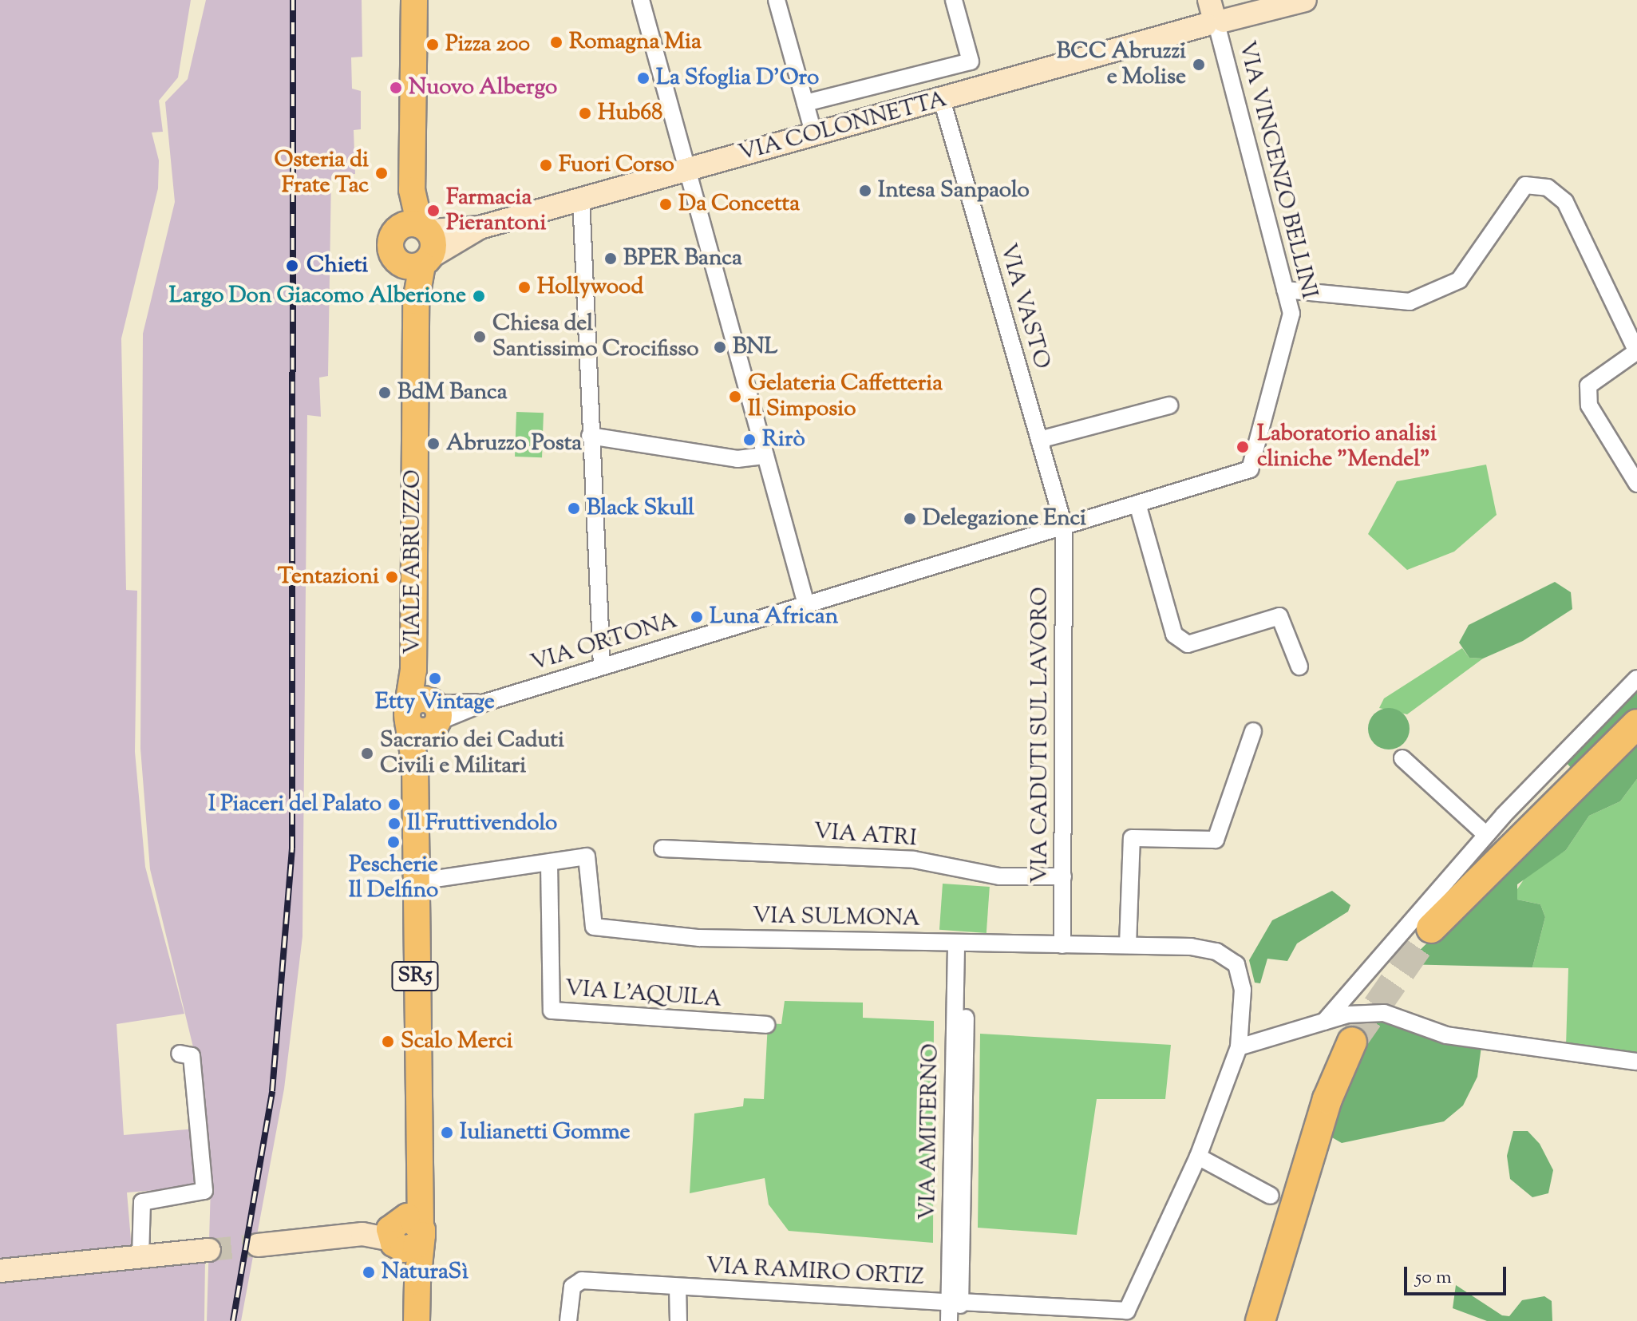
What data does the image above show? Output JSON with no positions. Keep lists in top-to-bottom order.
{
  "streets": {
    "main road": ["VIA COLONNETTA", "VIALE ABRUZZO", "SR5"],
    "street": [
      "VIA VINCENZO BELLINI",
      "VIA VASTO",
      "VIA ORTONA",
      "VIA CADUTI SUL LAVORO",
      "VIA ATRI",
      "VIA SULMONA",
      "VIA L'AQUILA",
      "VIA AMITERNO",
      "VIA RAMIRO ORTIZ"
    ]
  },
  "crossings": [
    ["VIA COLONNETTA", "VIA VINCENZO BELLINI"],
    ["VIA COLONNETTA", "VIA VASTO"],
    ["VIA VINCENZO BELLINI", "VIA ORTONA"],
    ["VIA VASTO", "VIA ORTONA"],
    ["VIA VASTO", "VIA CADUTI SUL LAVORO"],
    ["VIALE ABRUZZO", "VIA ORTONA"],
    ["VIALE ABRUZZO", "VIA SULMONA"],
    ["VIALE ABRUZZO", "SR5"],
    ["VIA ORTONA", "VIA CADUTI SUL LAVORO"],
    ["VIA CADUTI SUL LAVORO", "VIA ATRI"],
    ["VIA CADUTI SUL LAVORO", "VIA SULMONA"],
    ["VIA SULMONA", "VIA L'AQUILA"],
    ["VIA SULMONA", "VIA AMITERNO"],
    ["VIA AMITERNO", "VIA RAMIRO ORTIZ"]
  ],
  "places": [
    "Romagna Mia",
    "Pizza 200",
    "BCC Abruzzi e Molise",
    "La Sfoglia D'Oro",
    "Nuovo Albergo",
    "Hub68",
    "Fuori Corso",
    "Osteria di Frate Tac",
    "Intesa Sanpaolo",
    "Da Concetta",
    "Farmacia Pierantoni",
    "BPER Banca",
    "Chieti",
    "Hollywood",
    "Largo Don Giacomo Alberione",
    "Chiesa del Santissimo Crocifisso",
    "BNL",
    "BdM Banca",
    "Gelateria Caffetteria Il Simposio",
    "Rirò",
    "Abruzzo Posta",
    "Laboratorio analisi cliniche \"Mendel\"",
    "Black Skull",
    "Delegazione Enci",
    "Tentazioni",
    "Luna African",
    "Etty Vintage",
    "Sacrario dei Caduti Civili e Militari",
    "I Piaceri del Palato",
    "Il Fruttivendolo",
    "Pescherie Il Delfino",
    "Scalo Merci",
    "Iulianetti Gomme",
    "NaturaSì"
  ],
  "scale_bar": "50 m"
}
